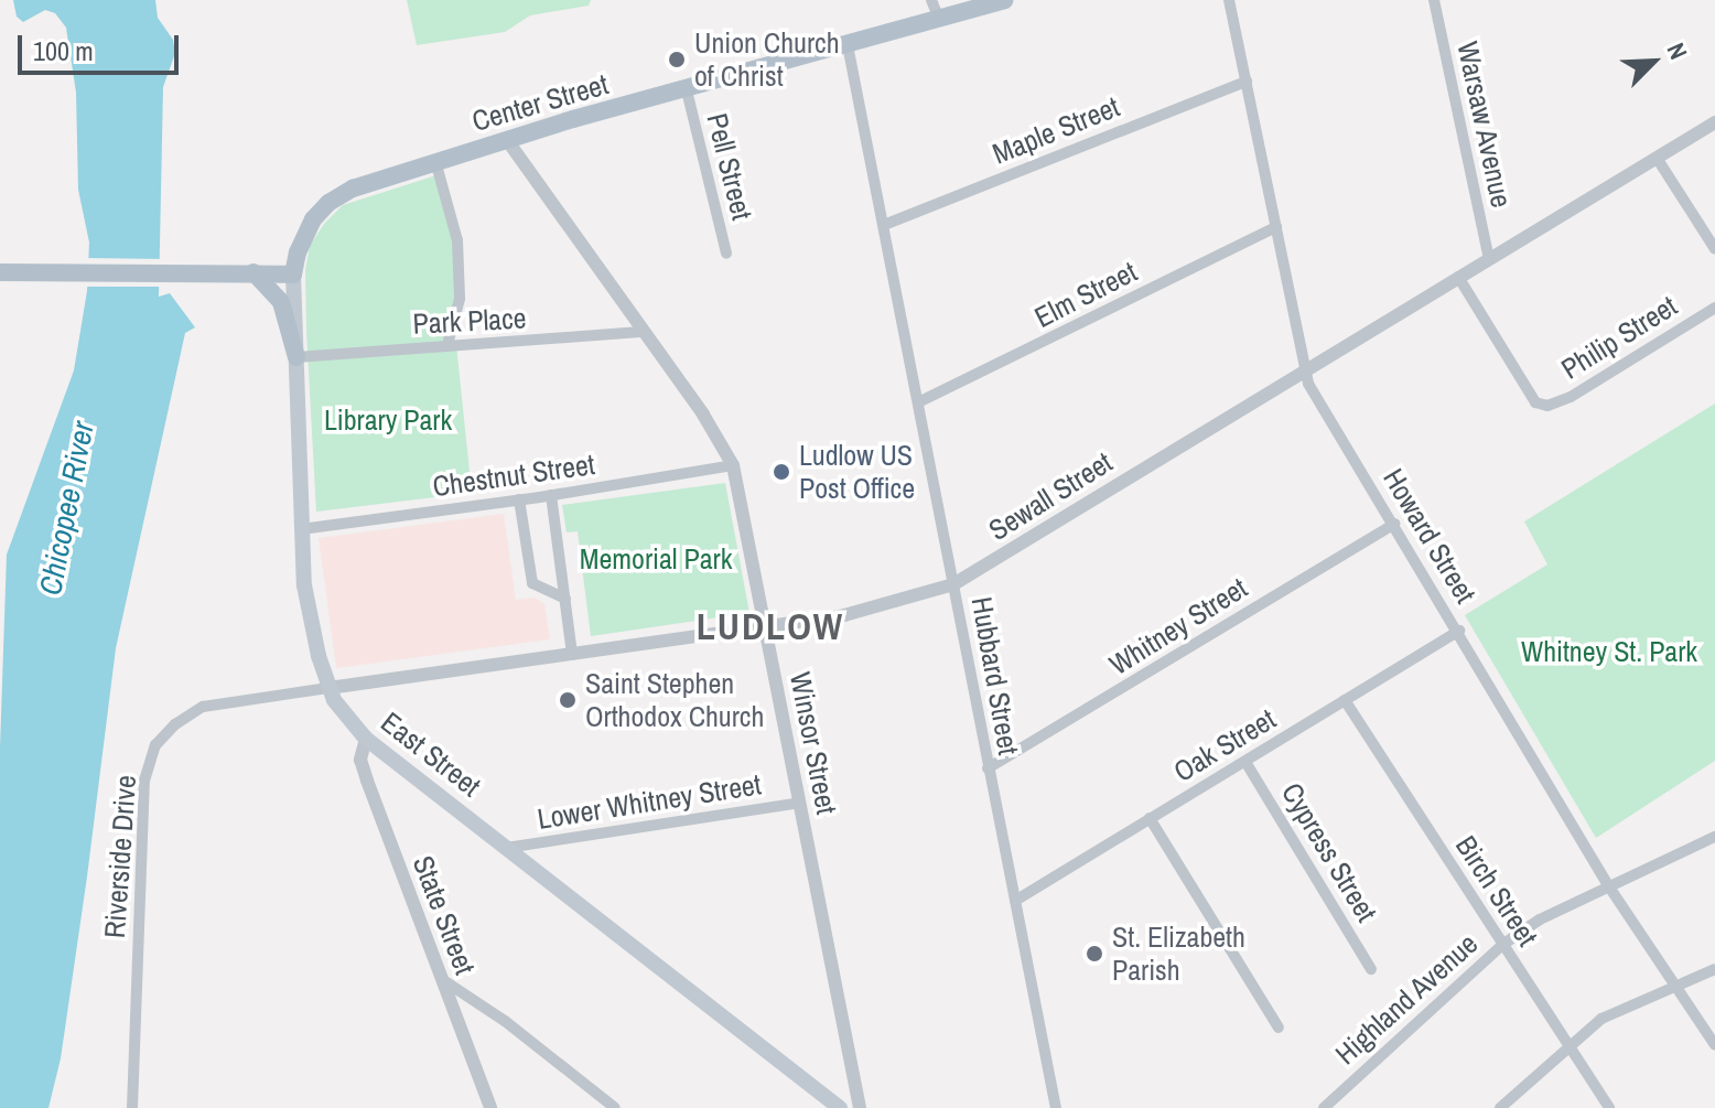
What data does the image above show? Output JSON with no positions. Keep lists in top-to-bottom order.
{
  "streets": {
    "main road": ["Center Street", "East Street"],
    "street": [
      "Warsaw Avenue",
      "Maple Street",
      "Pell Street",
      "Elm Street",
      "Park Place",
      "Philip Street",
      "Chestnut Street",
      "Sewall Street",
      "Howard Street",
      "Whitney Street",
      "Hubbard Street",
      "Winsor Street",
      "Oak Street",
      "Lower Whitney Street",
      "Cypress Street",
      "Riverside Drive",
      "Birch Street",
      "State Street",
      "Highland Avenue"
    ]
  },
  "crossings": [
    ["Center Street", "Pell Street"],
    ["Center Street", "Hubbard Street"],
    ["Center Street", "Winsor Street"],
    ["Center Street", "East Street"],
    ["Warsaw Avenue", "Sewall Street"],
    ["Maple Street", "Howard Street"],
    ["Maple Street", "Hubbard Street"],
    ["Elm Street", "Howard Street"],
    ["Elm Street", "Hubbard Street"],
    ["Park Place", "Winsor Street"],
    ["Park Place", "East Street"],
    ["Philip Street", "Sewall Street"],
    ["Chestnut Street", "Winsor Street"],
    ["Chestnut Street", "East Street"],
    ["Sewall Street", "Howard Street"],
    ["Sewall Street", "Hubbard Street"],
    ["Sewall Street", "Winsor Street"],
    ["Sewall Street", "East Street"],
    ["Sewall Street", "Riverside Drive"],
    ["Howard Street", "Whitney Street"],
    ["Howard Street", "Oak Street"],
    ["Howard Street", "Highland Avenue"],
    ["Whitney Street", "Hubbard Street"],
    ["Hubbard Street", "Oak Street"],
    ["Winsor Street", "Lower Whitney Street"],
    ["Oak Street", "Cypress Street"],
    ["Oak Street", "Birch Street"],
    ["East Street", "Lower Whitney Street"],
    ["East Street", "Riverside Drive"],
    ["East Street", "State Street"],
    ["Birch Street", "Highland Avenue"]
  ],
  "districts": ["LUDLOW"],
  "water": ["Chicopee River"],
  "parks": ["Library Park", "Memorial Park", "Whitney St. Park"],
  "places": [
    "Union Church of Christ",
    "Ludlow US Post Office",
    "Saint Stephen Orthodox Church",
    "St. Elizabeth Parish"
  ],
  "scale_bar": "100 m",
  "north": "top right"
}
